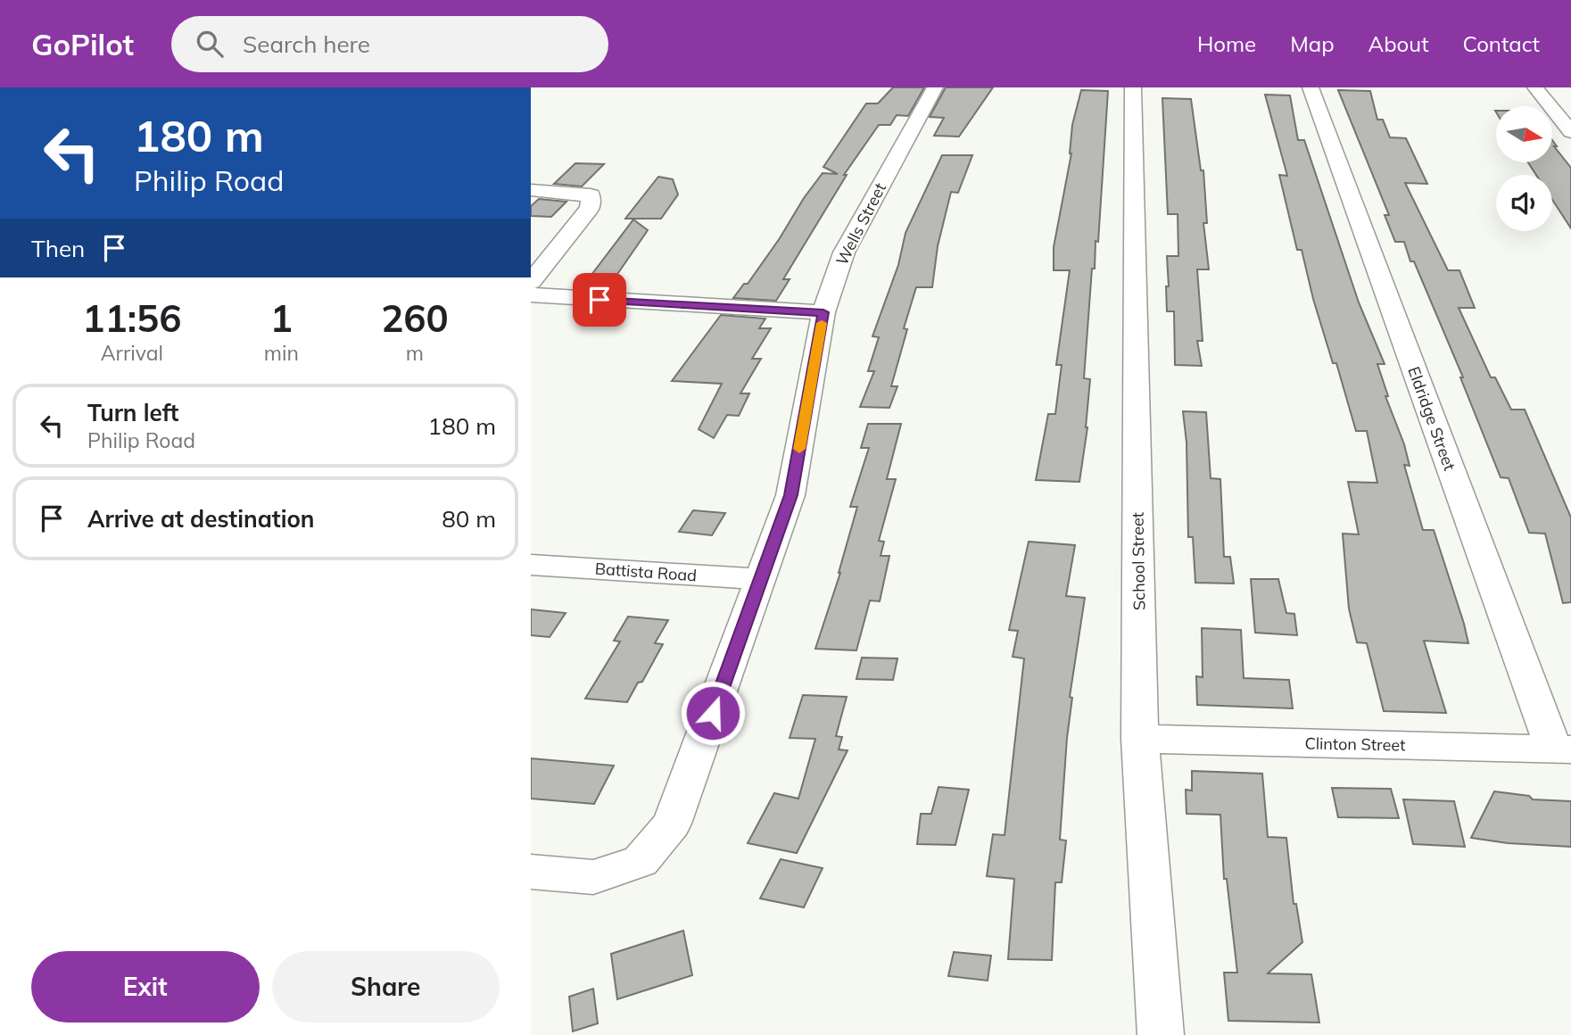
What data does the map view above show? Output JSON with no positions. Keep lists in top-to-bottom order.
{
  "streets": {
    "street": [
      "Wells Street",
      "Eldridge Street",
      "School Street",
      "Battista Road",
      "Clinton Street"
    ]
  },
  "crossings": [
    ["Wells Street", "Battista Road"],
    ["Eldridge Street", "Clinton Street"],
    ["School Street", "Clinton Street"]
  ],
  "north": "right",
  "page": {
    "header": "GoPilot",
    "search": "Search here",
    "nav": [
      "Home",
      "Map",
      "About",
      "Contact"
    ],
    "turn": ["180 m", "Philip Road"],
    "then": "Then",
    "eta": [
      "11:56",
      "Arrival",
      "1",
      "min",
      "260",
      "m"
    ],
    "list": [
      {
        "name": "Turn left",
        "note": "Philip Road",
        "value": "180 m"
      },
      {
        "name": "Arrive at destination",
        "value": "80 m"
      }
    ],
    "buttons": ["Exit", "Share"]
  }
}
